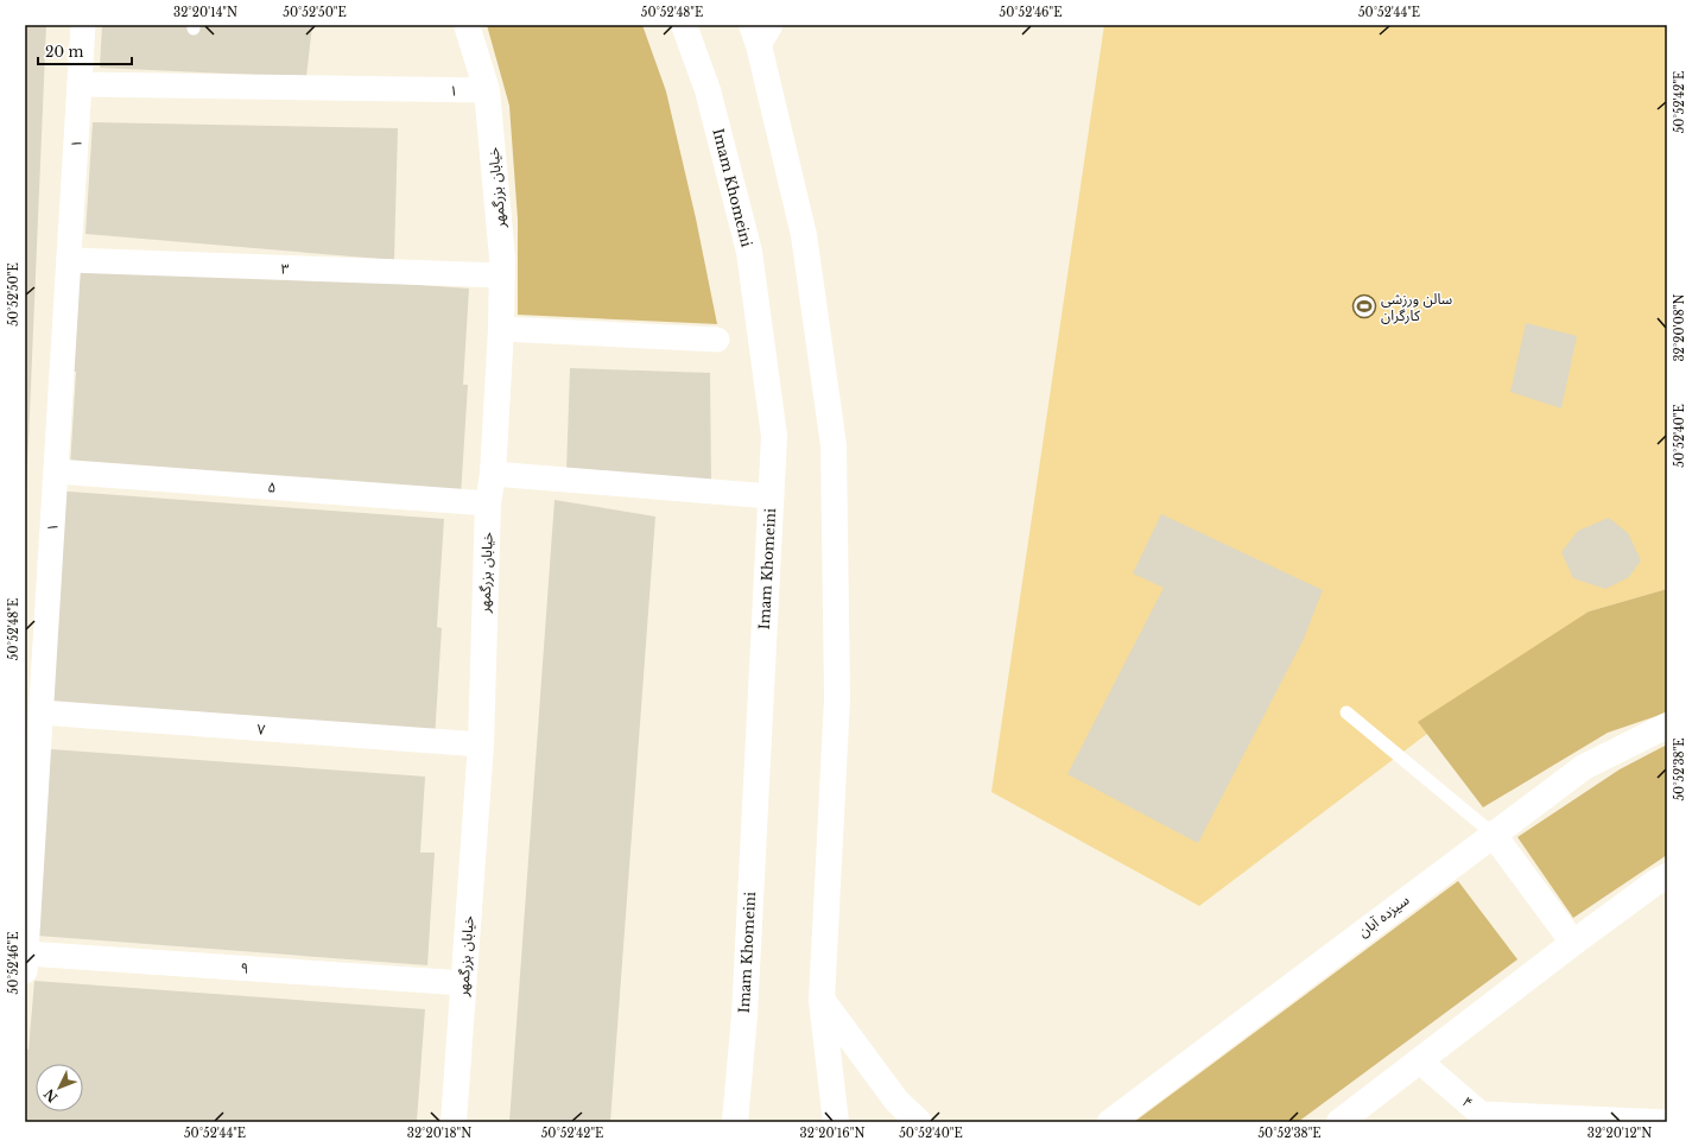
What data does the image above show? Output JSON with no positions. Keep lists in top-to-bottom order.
{
  "streets": {
    "main road": ["خیابان بزرگمهر", "Imam Khomeini", "سیزده آبان"],
    "street": [
      "۱",
      "۳",
      "۵",
      "۷",
      "۹",
      "۴"
    ]
  },
  "crossings": [
    ["۱", "خیابان بزرگمهر"],
    ["۱", "۳"],
    ["۱", "۵"],
    ["۱", "۷"],
    ["۱", "۹"],
    ["خیابان بزرگمهر", "۳"],
    ["خیابان بزرگمهر", "۵"],
    ["خیابان بزرگمهر", "۷"],
    ["خیابان بزرگمهر", "۹"]
  ],
  "places": {
    "sports": ["سالن ورزشی کارگران"]
  },
  "scale_bar": "20 m",
  "north": "bottom left",
  "coordinates": [
    "32°20'14\"N",
    "50°52'50\"E",
    "50°52'48\"E",
    "50°52'46\"E",
    "50°52'44\"E",
    "50°52'42\"E",
    "32°20'08\"N",
    "50°52'40\"E",
    "50°52'38\"E",
    "32°20'18\"N",
    "32°20'16\"N",
    "32°20'12\"N"
  ]
}
